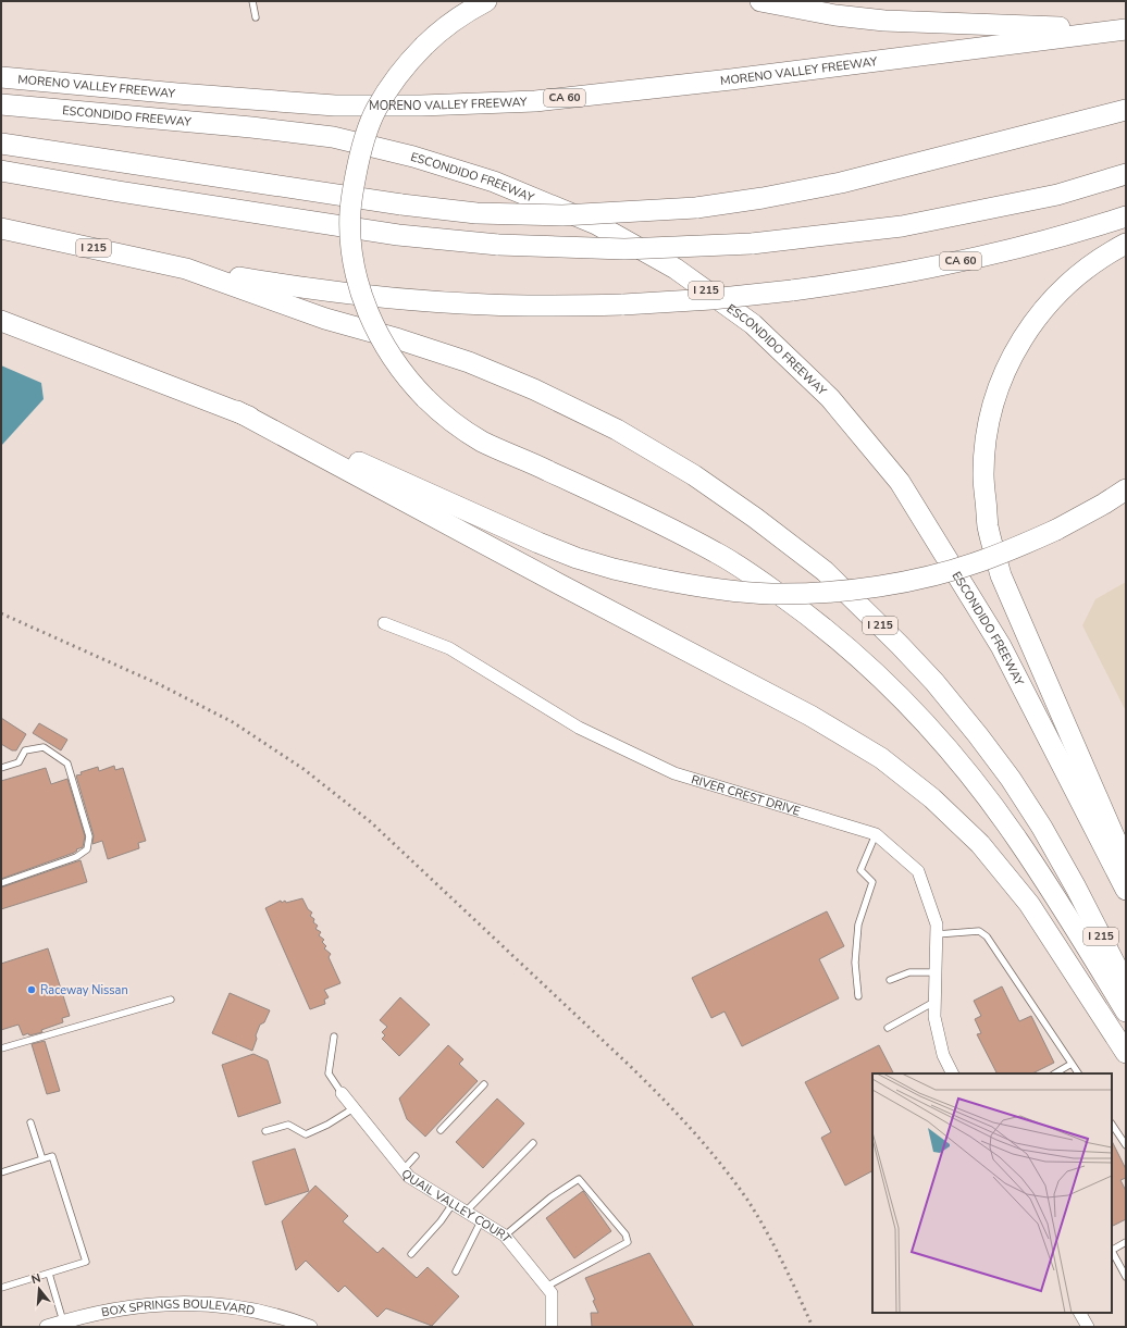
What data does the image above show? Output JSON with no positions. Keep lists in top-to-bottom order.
{
  "streets": {
    "highway": [
      "MORENO VALLEY FREEWAY",
      "CA 60",
      "ESCONDIDO FREEWAY",
      "I 215"
    ],
    "street": ["RIVER CREST DRIVE", "QUAIL VALLEY COURT", "BOX SPRINGS BOULEVARD"]
  },
  "crossings": [
    ["CA 60", "I 215"]
  ],
  "places": ["Raceway Nissan"],
  "north": "top"
}
